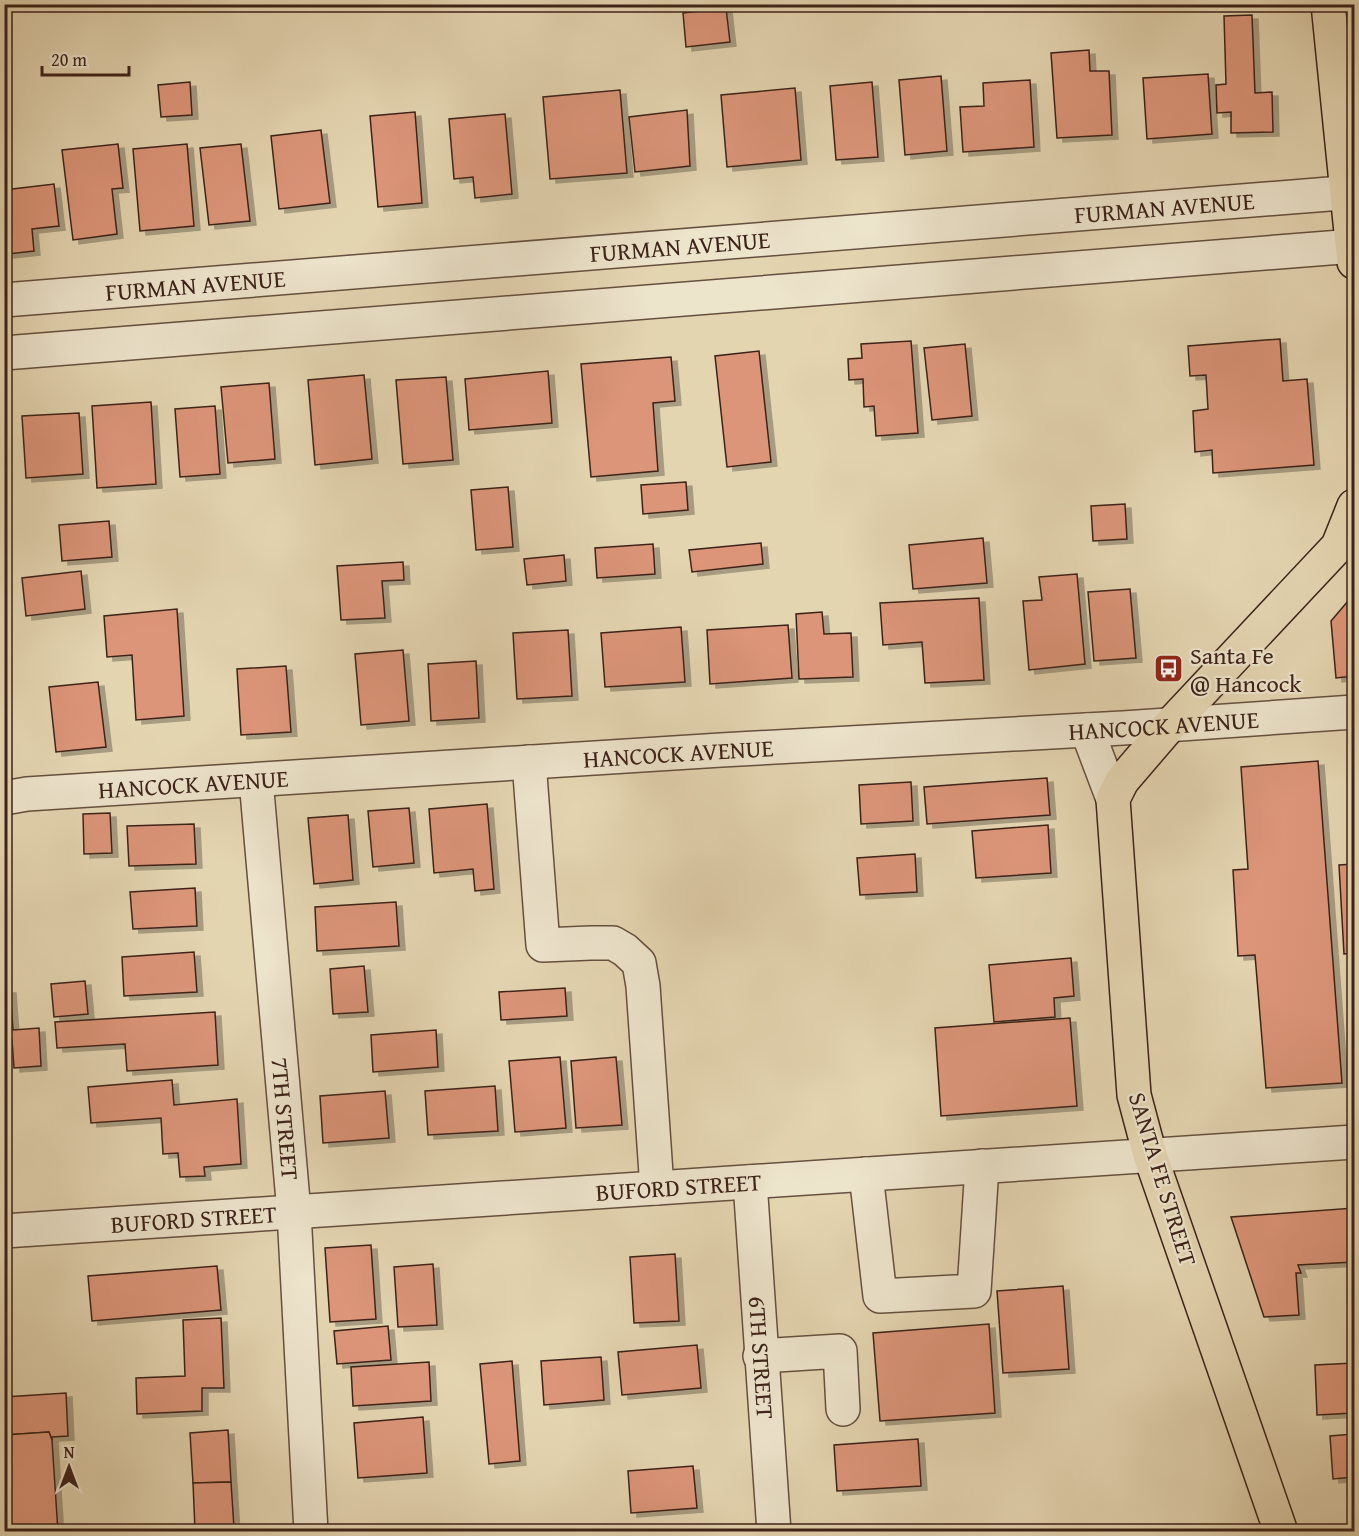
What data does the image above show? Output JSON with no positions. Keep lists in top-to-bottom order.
{
  "streets": {
    "main road": ["SANTA FE STREET"],
    "street": [
      "FURMAN AVENUE",
      "HANCOCK AVENUE",
      "7TH STREET",
      "BUFORD STREET",
      "6TH STREET"
    ]
  },
  "crossings": [
    ["HANCOCK AVENUE", "7TH STREET"],
    ["7TH STREET", "BUFORD STREET"],
    ["SANTA FE STREET", "BUFORD STREET"],
    ["BUFORD STREET", "6TH STREET"]
  ],
  "places": {
    "bus stop": ["Santa Fe @ Hancock"]
  },
  "scale_bar": "20 m",
  "north": "top"
}
